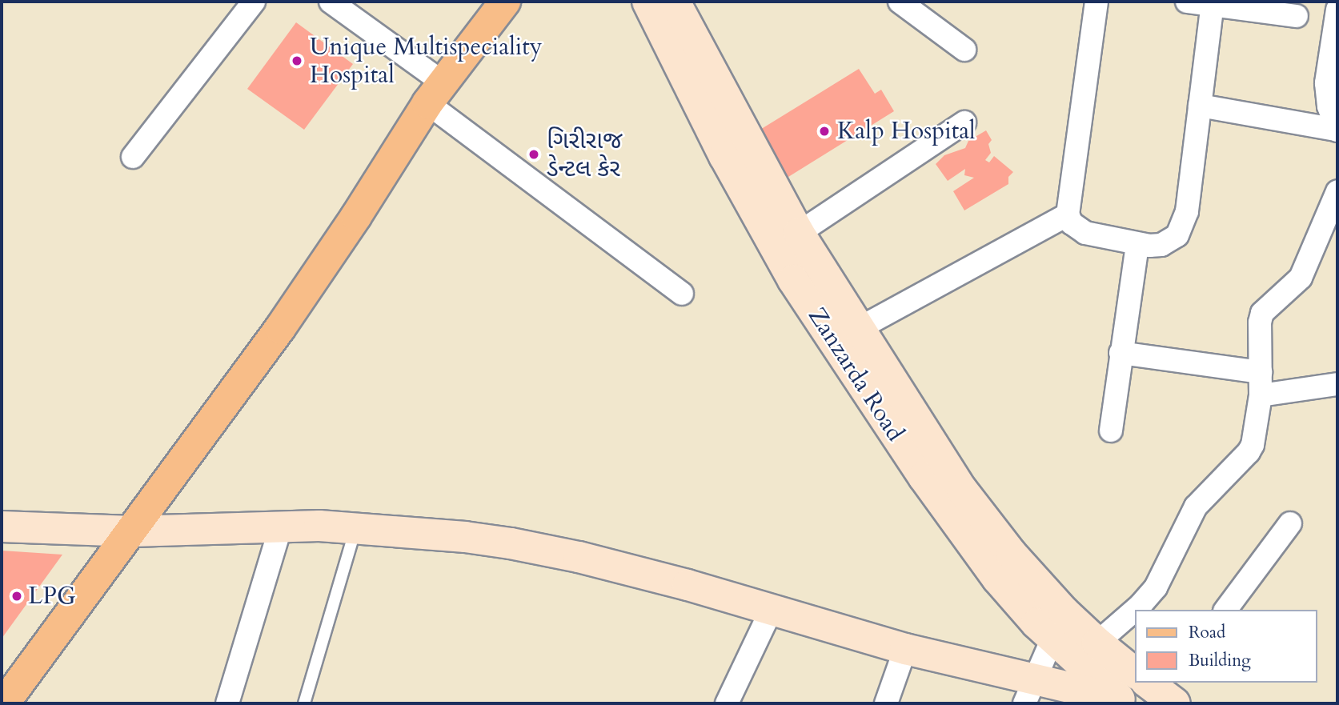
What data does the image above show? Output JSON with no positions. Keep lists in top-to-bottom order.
{
  "streets": {
    "main road": ["Zanzarda Road"]
  },
  "places": [
    "Unique Multispeciality Hospital",
    "Kalp Hospital",
    "ગિરીરાજ ડેન્ટલ કેર",
    "LPG"
  ],
  "legend": ["Road", "Building"]
}
